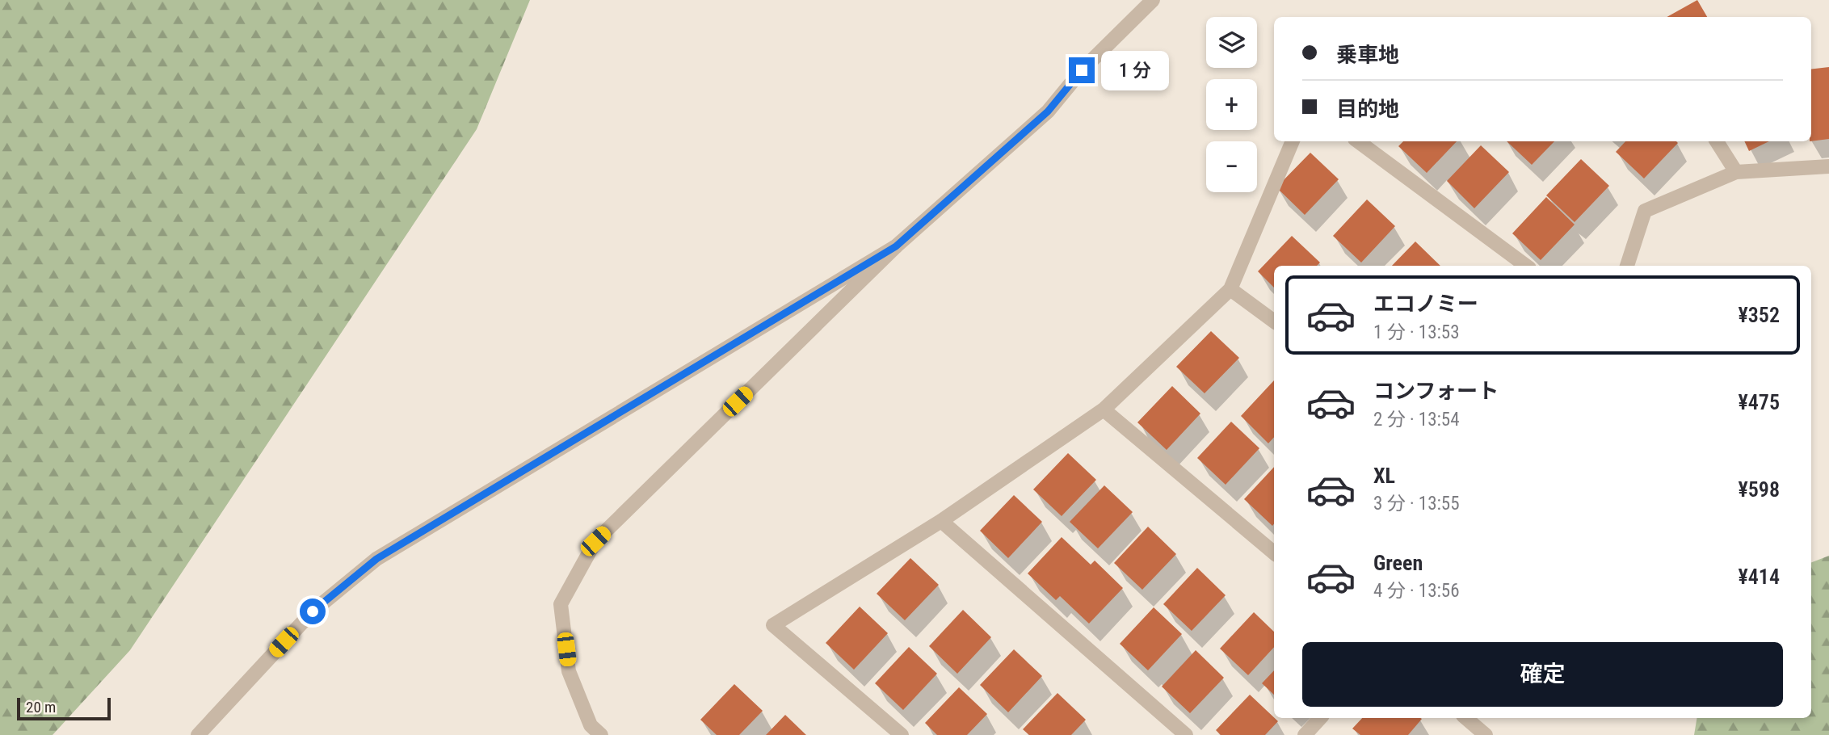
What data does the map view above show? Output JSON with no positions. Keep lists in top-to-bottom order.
{
  "scale_bar": "20 m",
  "page": {
    "map_buttons": ["+", "−"],
    "banner": ["乗車地", "目的地"],
    "bubble": "1 分",
    "list": [
      {
        "name": "エコノミー",
        "note": "1 分 · 13:53",
        "value": "¥352"
      },
      {
        "name": "コンフォート",
        "note": "2 分 · 13:54",
        "value": "¥475"
      },
      {
        "name": "XL",
        "note": "3 分 · 13:55",
        "value": "¥598"
      },
      {
        "name": "Green",
        "note": "4 分 · 13:56",
        "value": "¥414"
      }
    ],
    "buttons": "確定",
    "scale": "20 m"
  }
}
